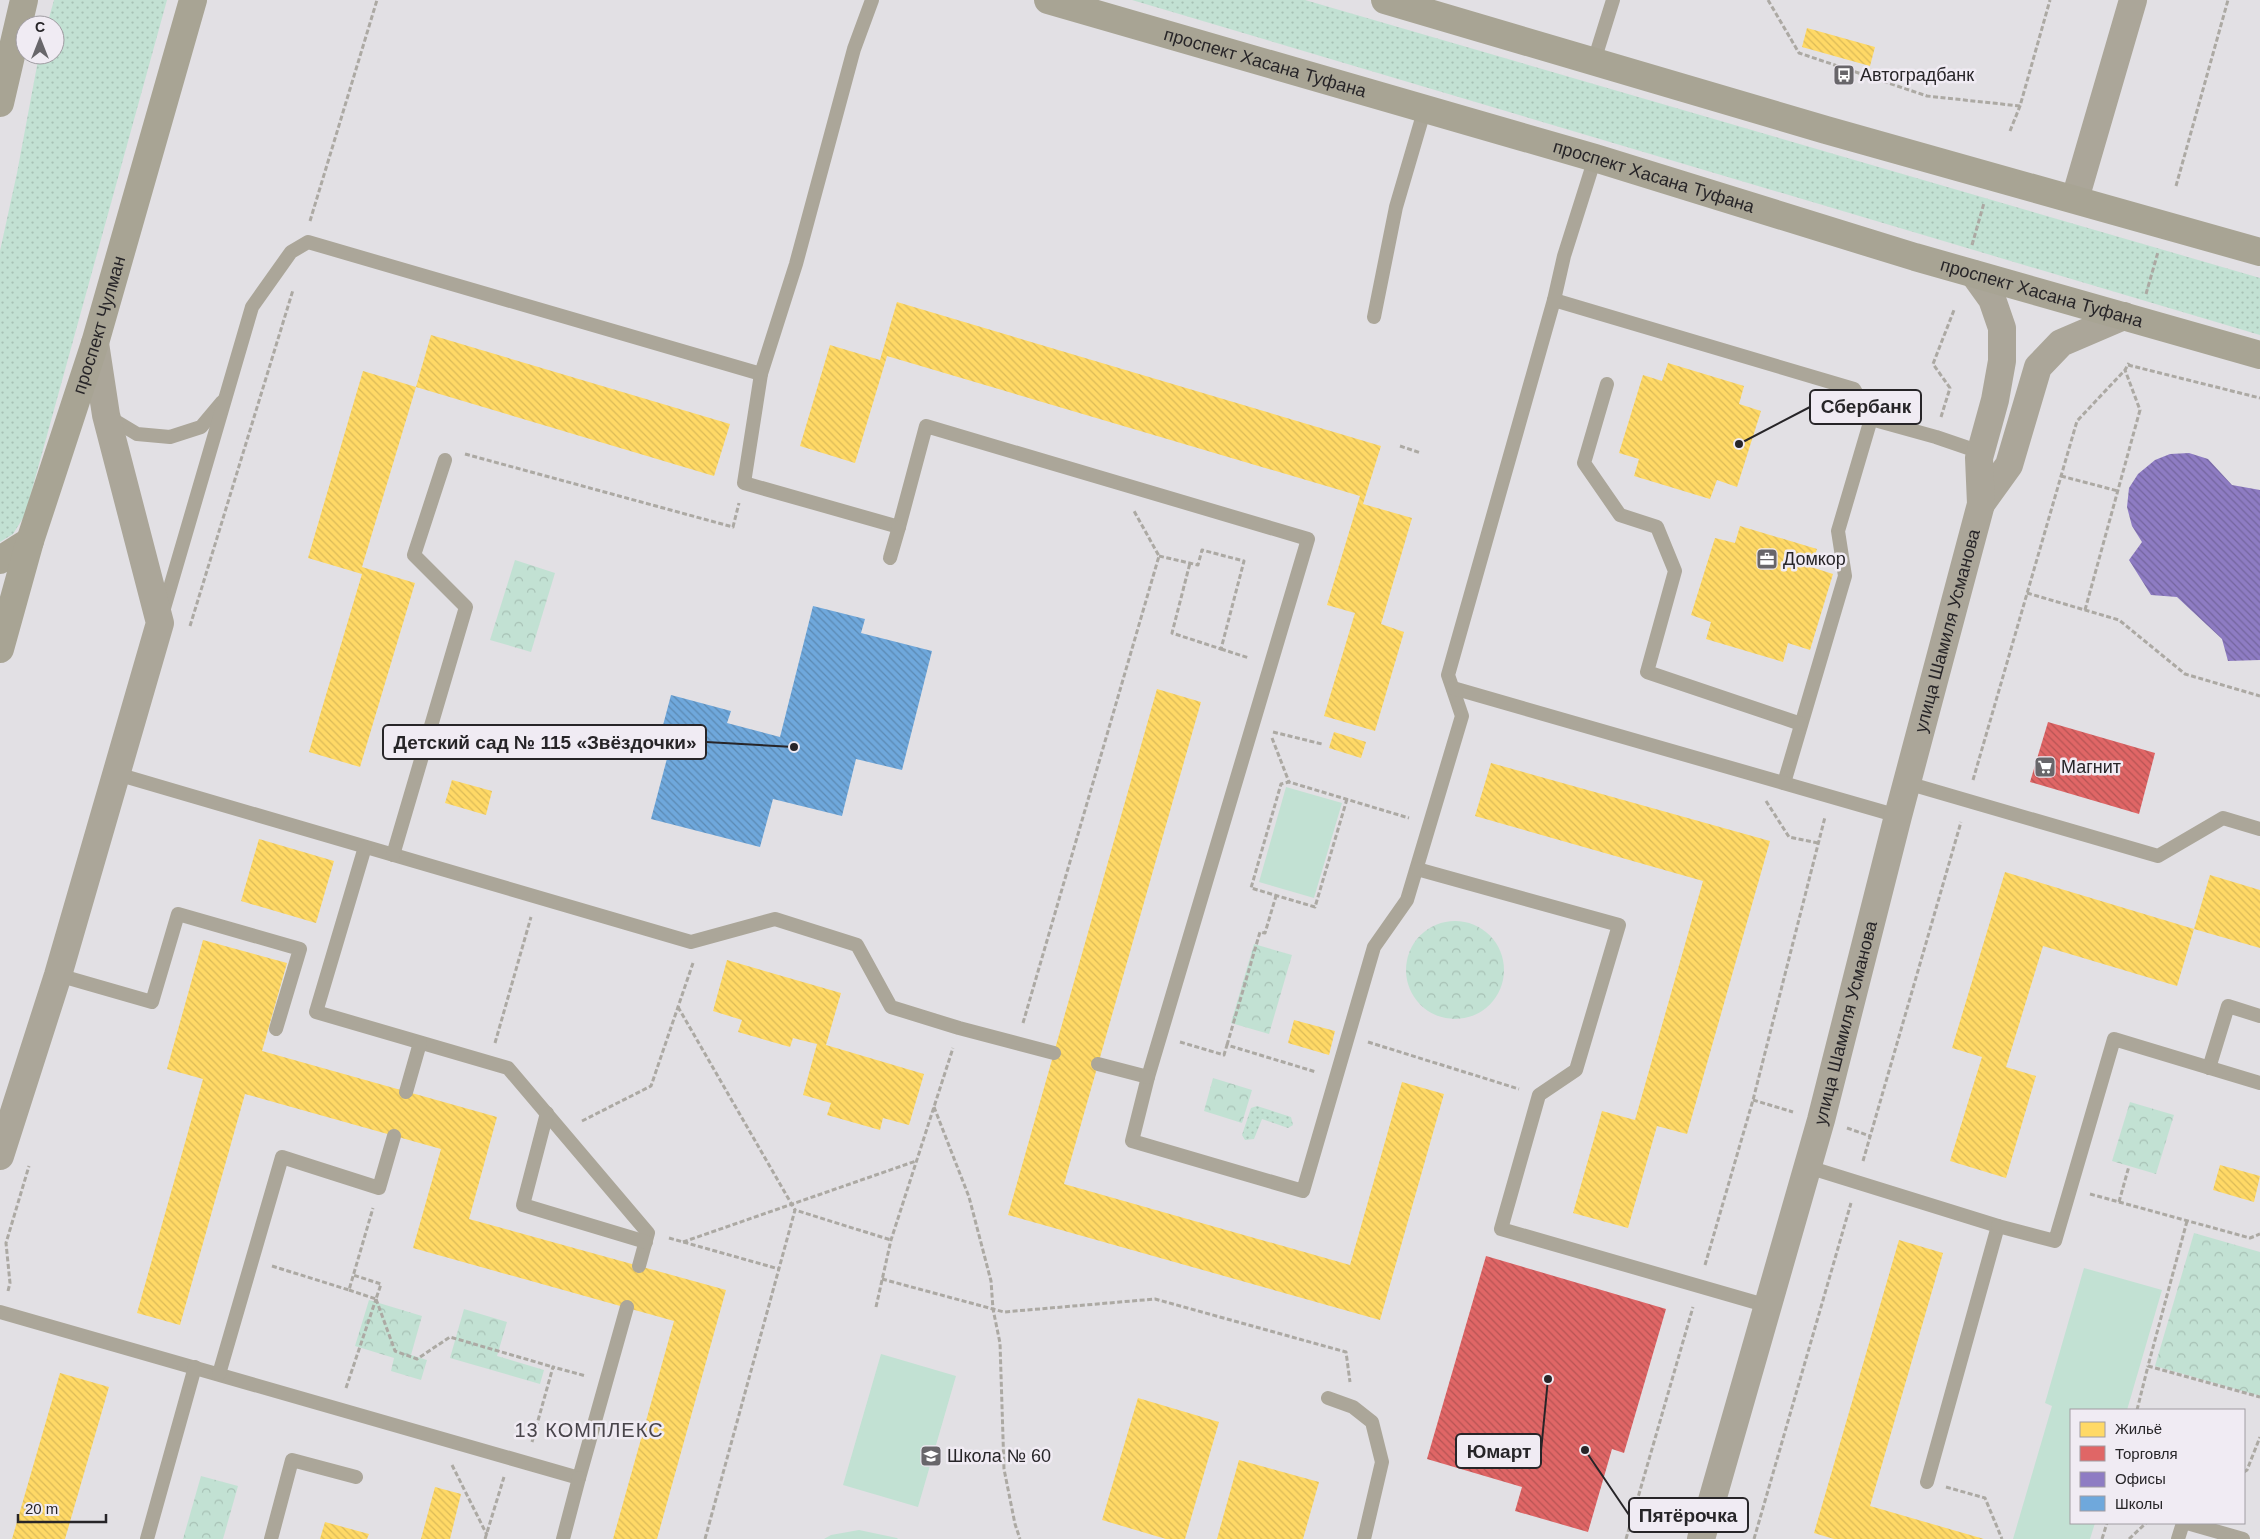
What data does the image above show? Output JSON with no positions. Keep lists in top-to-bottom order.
{
  "streets": {
    "main road": ["проспект Хасана Туфана", "проспект Чулман"],
    "street": ["улица Шамиля Усманова"]
  },
  "crossings": [
    ["проспект Хасана Туфана", "улица Шамиля Усманова"]
  ],
  "districts": ["13 КОМПЛЕКС"],
  "places": {
    "bus stop": ["Автоградбанк"],
    "other": [
      "Сбербанк",
      "Детский сад № 115 «Звёздочки»",
      "Юмарт",
      "Пятёрочка"
    ],
    "office": ["Домкор"],
    "supermarket": ["Магнит"],
    "school or university": ["Школа № 60"]
  },
  "legend": [
    "Жильё",
    "Торговля",
    "Офисы",
    "Школы"
  ],
  "scale_bar": "20 m",
  "north": "top"
}
